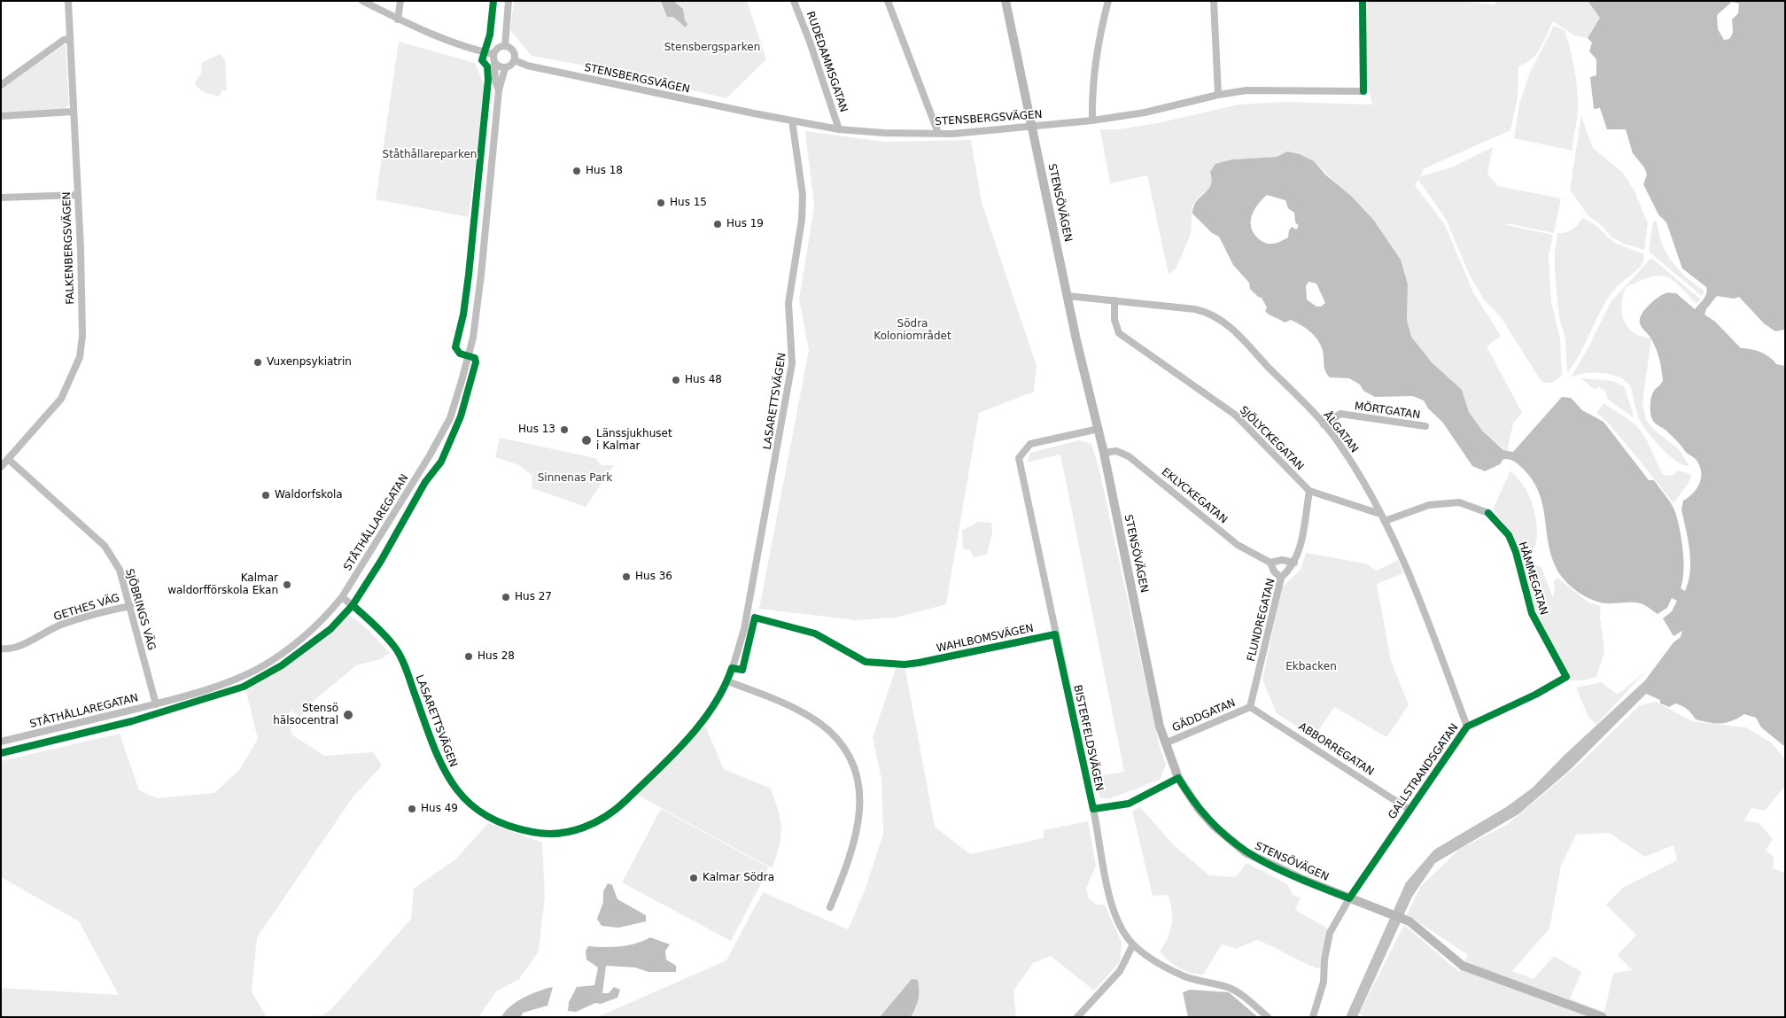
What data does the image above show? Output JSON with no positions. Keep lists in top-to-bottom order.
{
  "streets": {
    "street": [
      "RUDEDAMMSGATAN",
      "STENSBERGSVÄGEN",
      "STENSÖVÄGEN",
      "FALKENBERGSVÄGEN",
      "LASARETTSVÄGEN",
      "MÖRTGATAN",
      "ÅLGATAN",
      "SJÖLYCKEGATAN",
      "EKLYCKEGATAN",
      "STÅTHÅLLAREGATAN",
      "HÅMMEGATAN",
      "GETHES VÄG",
      "SJÖBRINGS VÄG",
      "FLUNDREGATAN",
      "WAHLBOMSVÄGEN",
      "GÄDDGATAN",
      "BISTERFELDSVÄGEN",
      "ABBORREGATAN",
      "GALLSTRANDSGATAN"
    ]
  },
  "crossings": [
    ["RUDEDAMMSGATAN", "STENSBERGSVÄGEN"],
    ["STENSBERGSVÄGEN", "STENSÖVÄGEN"],
    ["STENSBERGSVÄGEN", "LASARETTSVÄGEN"],
    ["STENSBERGSVÄGEN", "STÅTHÅLLAREGATAN"],
    ["STENSÖVÄGEN", "ÅLGATAN"],
    ["STENSÖVÄGEN", "EKLYCKEGATAN"],
    ["STENSÖVÄGEN", "GÄDDGATAN"],
    ["STENSÖVÄGEN", "BISTERFELDSVÄGEN"],
    ["STENSÖVÄGEN", "GALLSTRANDSGATAN"],
    ["FALKENBERGSVÄGEN", "SJÖBRINGS VÄG"],
    ["LASARETTSVÄGEN", "STÅTHÅLLAREGATAN"],
    ["MÖRTGATAN", "ÅLGATAN"],
    ["ÅLGATAN", "SJÖLYCKEGATAN"],
    ["ÅLGATAN", "HÅMMEGATAN"],
    ["ÅLGATAN", "GALLSTRANDSGATAN"],
    ["SJÖLYCKEGATAN", "FLUNDREGATAN"],
    ["EKLYCKEGATAN", "FLUNDREGATAN"],
    ["STÅTHÅLLAREGATAN", "SJÖBRINGS VÄG"],
    ["HÅMMEGATAN", "GALLSTRANDSGATAN"],
    ["GETHES VÄG", "SJÖBRINGS VÄG"],
    ["FLUNDREGATAN", "GÄDDGATAN"],
    ["FLUNDREGATAN", "ABBORREGATAN"],
    ["WAHLBOMSVÄGEN", "BISTERFELDSVÄGEN"],
    ["GÄDDGATAN", "ABBORREGATAN"],
    ["ABBORREGATAN", "GALLSTRANDSGATAN"]
  ],
  "parks": [
    "Stensbergsparken",
    "Ståthållareparken",
    "Södra Koloniområdet",
    "Sinnenas Park",
    "Ekbacken"
  ],
  "places": [
    "Hus 18",
    "Hus 15",
    "Hus 19",
    "Vuxenpsykiatrin",
    "Hus 48",
    "Hus 13",
    "Länssjukhuset i Kalmar",
    "Waldorfskola",
    "Hus 36",
    "Kalmar waldorfförskola Ekan",
    "Hus 27",
    "Hus 28",
    "Stensö hälsocentral",
    "Hus 49",
    "Kalmar Södra"
  ]
}
